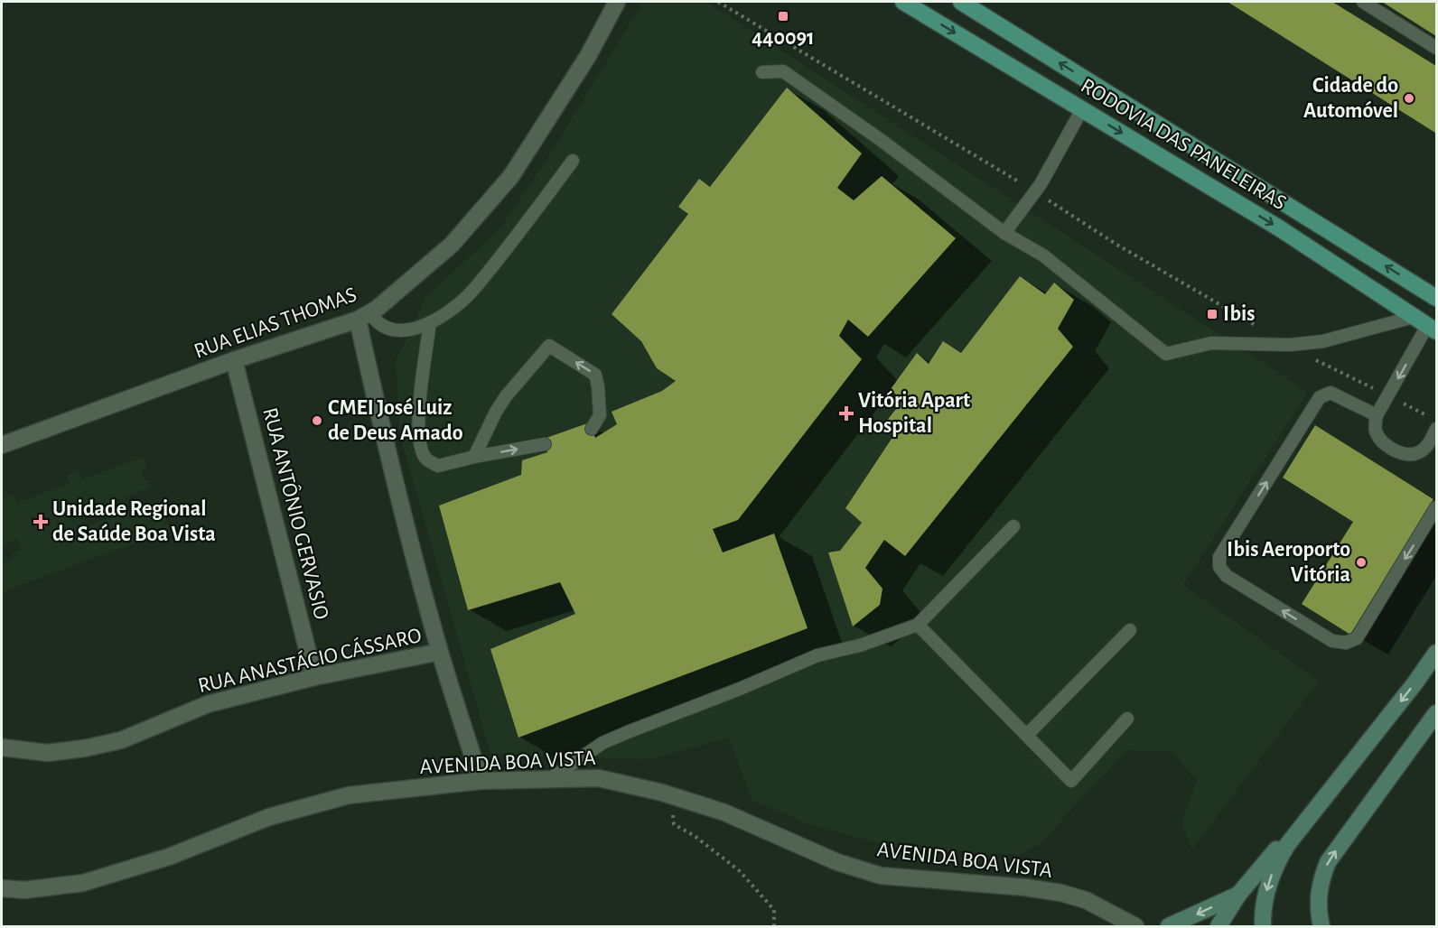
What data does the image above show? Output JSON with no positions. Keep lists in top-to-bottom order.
{
  "streets": {
    "main road": ["RODOVIA DAS PANELEIRAS"],
    "street": [
      "RUA ELIAS THOMAS",
      "RUA ANTÔNIO GERVASIO",
      "RUA ANASTÁCIO CÁSSARO",
      "AVENIDA BOA VISTA"
    ]
  },
  "crossings": [
    ["RUA ELIAS THOMAS", "RUA ANTÔNIO GERVASIO"],
    ["RUA ANTÔNIO GERVASIO", "RUA ANASTÁCIO CÁSSARO"]
  ],
  "places": {
    "transit": ["440091", "Ibis"],
    "other": ["Cidade do Automóvel", "CMEI José Luiz de Deus Amado", "Ibis Aeroporto Vitória"],
    "health": ["Vitória Apart Hospital", "Unidade Regional de Saúde Boa Vista"]
  }
}
